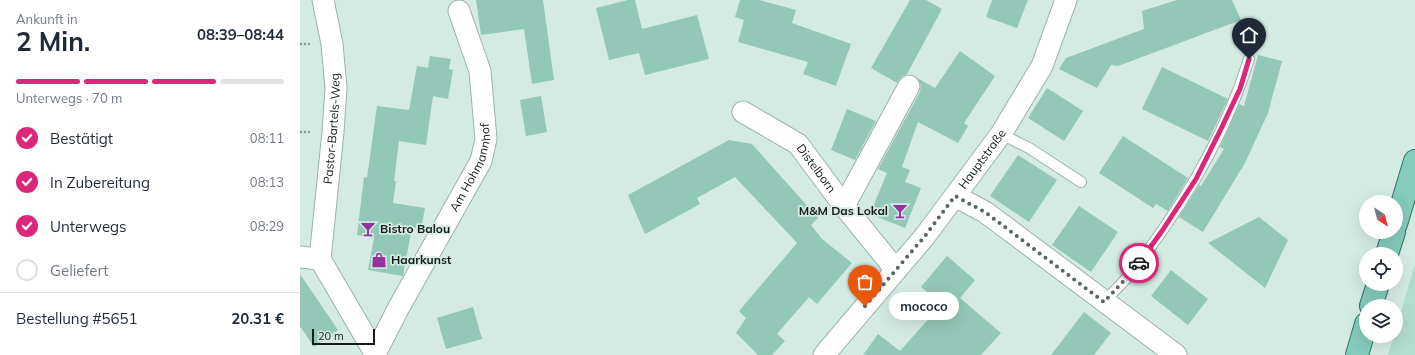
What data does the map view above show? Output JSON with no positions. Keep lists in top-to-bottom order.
{
  "streets": {
    "street": [
      "Pastor-Bartels-Weg",
      "Hauptstraße",
      "Am Hohmannhof",
      "Distelborn"
    ]
  },
  "crossings": [
    ["Hauptstraße", "Distelborn"]
  ],
  "places": {
    "bar": ["M&M Das Lokal", "Bistro Balou"],
    "shop": ["Haarkunst"],
    "other": ["mococo"]
  },
  "scale_bar": "20 m",
  "north": "bottom right",
  "page": {
    "heading": ["2 Min.", "Ankunft in", "08:39–08:44"],
    "panel": ["Bestellung #5651", "20.31 €"],
    "bar": "Unterwegs · 70 m",
    "list": [
      ["Bestätigt", "08:11"],
      ["In Zubereitung", "08:13"],
      ["Unterwegs", "08:29"],
      "Geliefert"
    ],
    "bubble": "mococo",
    "scale": "20 m"
  }
}
